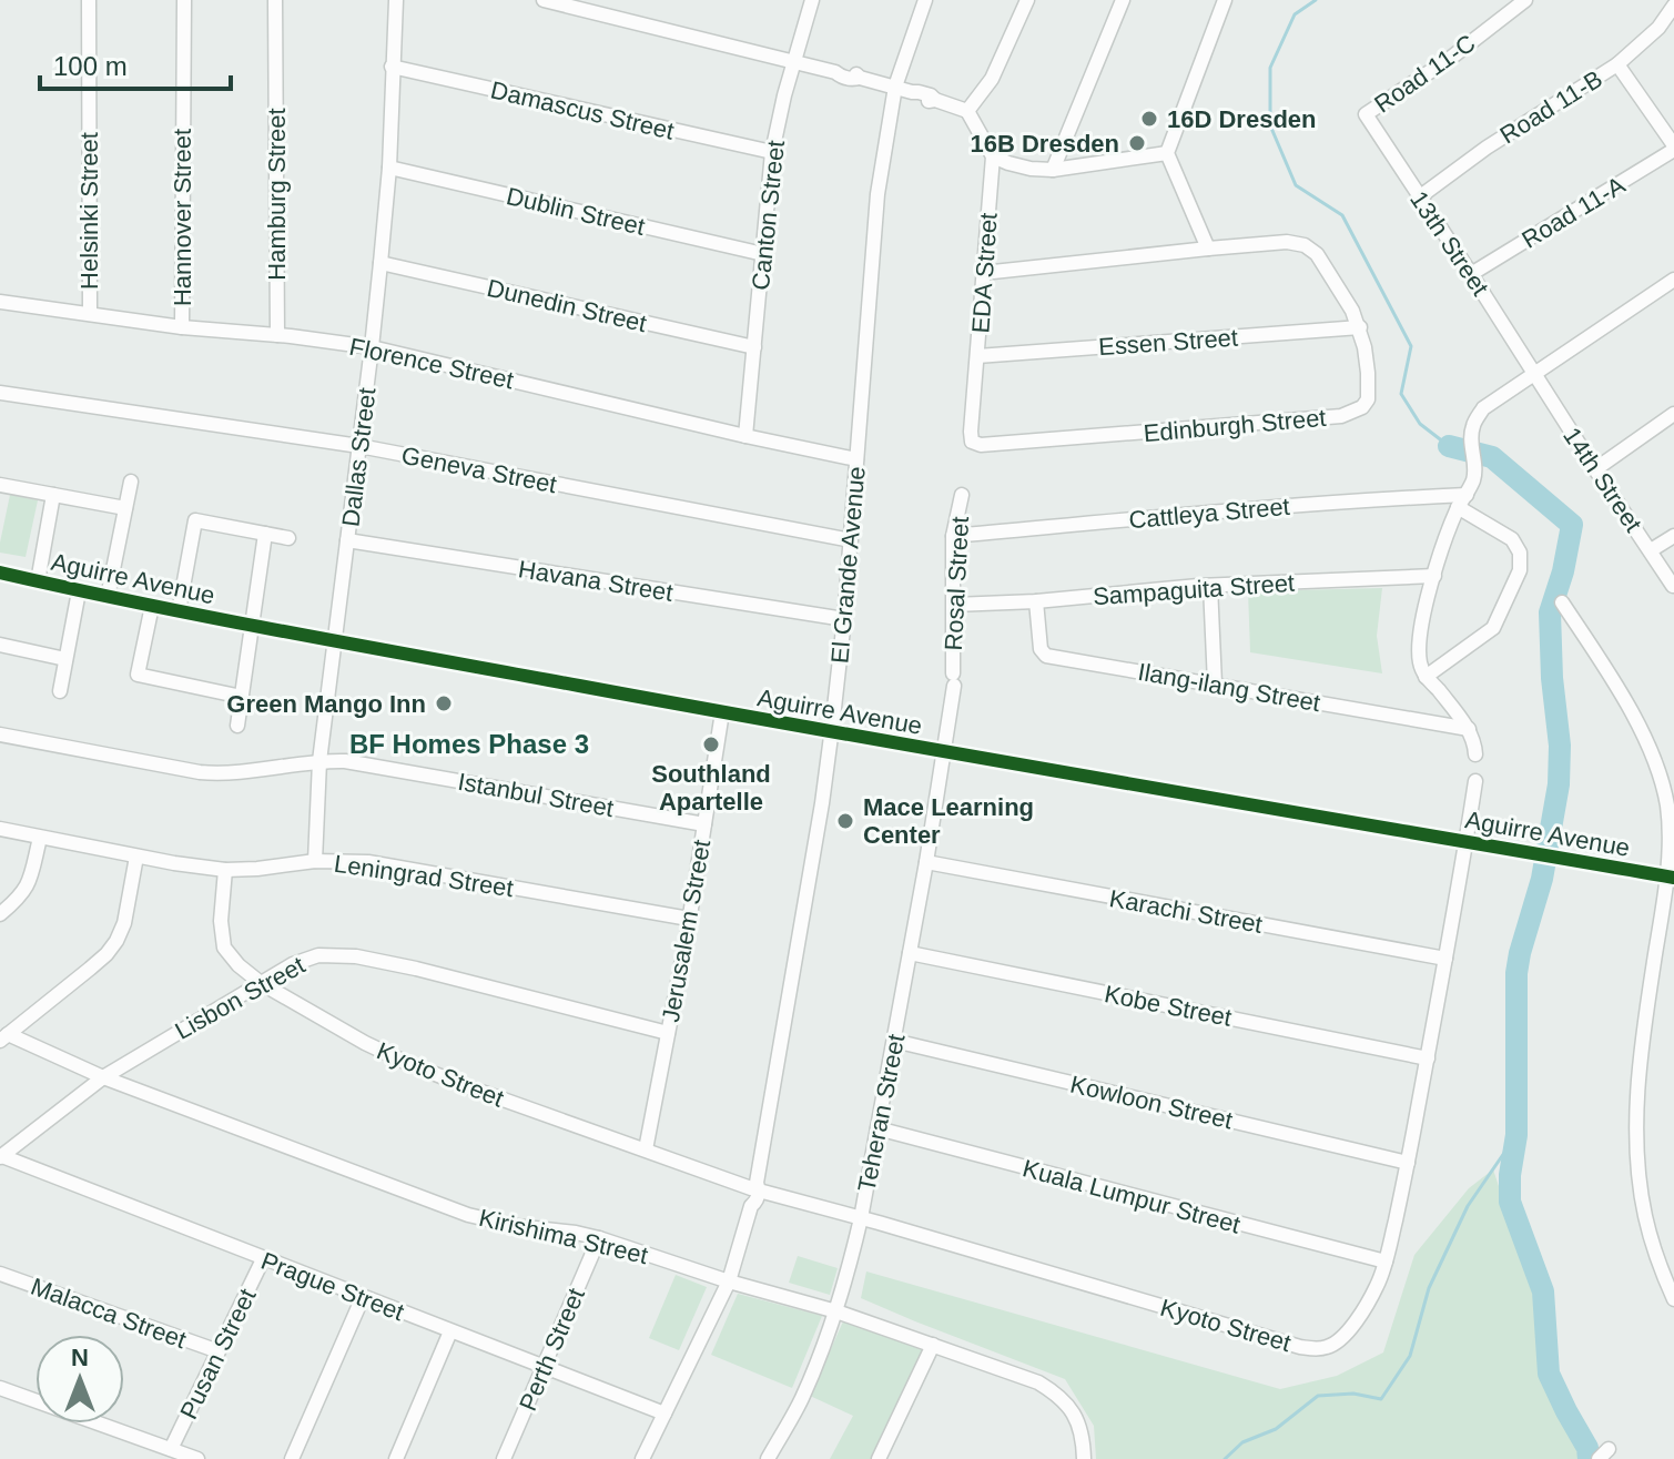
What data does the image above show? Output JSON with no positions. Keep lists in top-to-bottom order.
{
  "streets": {
    "street": [
      "Road 11-C",
      "Road 11-B",
      "Damascus Street",
      "Hamburg Street",
      "Helsinki Street",
      "Dublin Street",
      "Road 11-A",
      "Canton Street",
      "Hannover Street",
      "13th Street",
      "EDA Street",
      "Dunedin Street",
      "Essen Street",
      "Florence Street",
      "Edinburgh Street",
      "Dallas Street",
      "Geneva Street",
      "14th Street",
      "Cattleya Street",
      "El Grande Avenue",
      "Aguirre Avenue",
      "Havana Street",
      "Rosal Street",
      "Sampaguita Street",
      "Ilang-ilang Street",
      "Istanbul Street",
      "Leningrad Street",
      "Karachi Street",
      "Jerusalem Street",
      "Lisbon Street",
      "Kobe Street",
      "Kyoto Street",
      "Kowloon Street",
      "Teheran Street",
      "Kuala Lumpur Street",
      "Kirishima Street",
      "Prague Street",
      "Malacca Street",
      "Perth Street",
      "Pusan Street"
    ]
  },
  "crossings": [
    ["Road 11-C", "13th Street"],
    ["Road 11-B", "13th Street"],
    ["Damascus Street", "Canton Street"],
    ["Damascus Street", "Dallas Street"],
    ["Hamburg Street", "Florence Street"],
    ["Helsinki Street", "Florence Street"],
    ["Dublin Street", "Canton Street"],
    ["Dublin Street", "Dallas Street"],
    ["Road 11-A", "13th Street"],
    ["Canton Street", "Dunedin Street"],
    ["Canton Street", "Florence Street"],
    ["Hannover Street", "Florence Street"],
    ["13th Street", "14th Street"],
    ["EDA Street", "Essen Street"],
    ["EDA Street", "Edinburgh Street"],
    ["Dunedin Street", "Dallas Street"],
    ["Essen Street", "Edinburgh Street"],
    ["Florence Street", "Dallas Street"],
    ["Florence Street", "El Grande Avenue"],
    ["Dallas Street", "Geneva Street"],
    ["Dallas Street", "Aguirre Avenue"],
    ["Dallas Street", "Havana Street"],
    ["Dallas Street", "Istanbul Street"],
    ["Dallas Street", "Leningrad Street"],
    ["Geneva Street", "El Grande Avenue"],
    ["Cattleya Street", "Rosal Street"],
    ["El Grande Avenue", "Aguirre Avenue"],
    ["El Grande Avenue", "Havana Street"],
    ["El Grande Avenue", "Kyoto Street"],
    ["El Grande Avenue", "Kirishima Street"],
    ["El Grande Avenue", "Prague Street"],
    ["Aguirre Avenue", "Rosal Street"],
    ["Aguirre Avenue", "Jerusalem Street"],
    ["Aguirre Avenue", "Kyoto Street"],
    ["Aguirre Avenue", "Teheran Street"],
    ["Rosal Street", "Sampaguita Street"],
    ["Rosal Street", "Teheran Street"],
    ["Sampaguita Street", "Ilang-ilang Street"],
    ["Istanbul Street", "Jerusalem Street"],
    ["Leningrad Street", "Jerusalem Street"],
    ["Leningrad Street", "Kyoto Street"],
    ["Karachi Street", "Kyoto Street"],
    ["Karachi Street", "Teheran Street"],
    ["Jerusalem Street", "Lisbon Street"],
    ["Jerusalem Street", "Kyoto Street"],
    ["Lisbon Street", "Kyoto Street"],
    ["Lisbon Street", "Kirishima Street"],
    ["Lisbon Street", "Prague Street"],
    ["Kobe Street", "Kyoto Street"],
    ["Kobe Street", "Teheran Street"],
    ["Kyoto Street", "Kowloon Street"],
    ["Kyoto Street", "Teheran Street"],
    ["Kyoto Street", "Kuala Lumpur Street"],
    ["Kowloon Street", "Teheran Street"],
    ["Teheran Street", "Kuala Lumpur Street"],
    ["Teheran Street", "Kirishima Street"],
    ["Kirishima Street", "Perth Street"],
    ["Prague Street", "Perth Street"],
    ["Prague Street", "Pusan Street"],
    ["Malacca Street", "Pusan Street"]
  ],
  "districts": ["BF Homes Phase 3"],
  "places": [
    "16D Dresden",
    "16B Dresden",
    "Green Mango Inn",
    "Southland Apartelle",
    "Mace Learning Center"
  ],
  "scale_bar": "100 m",
  "north": "top"
}
